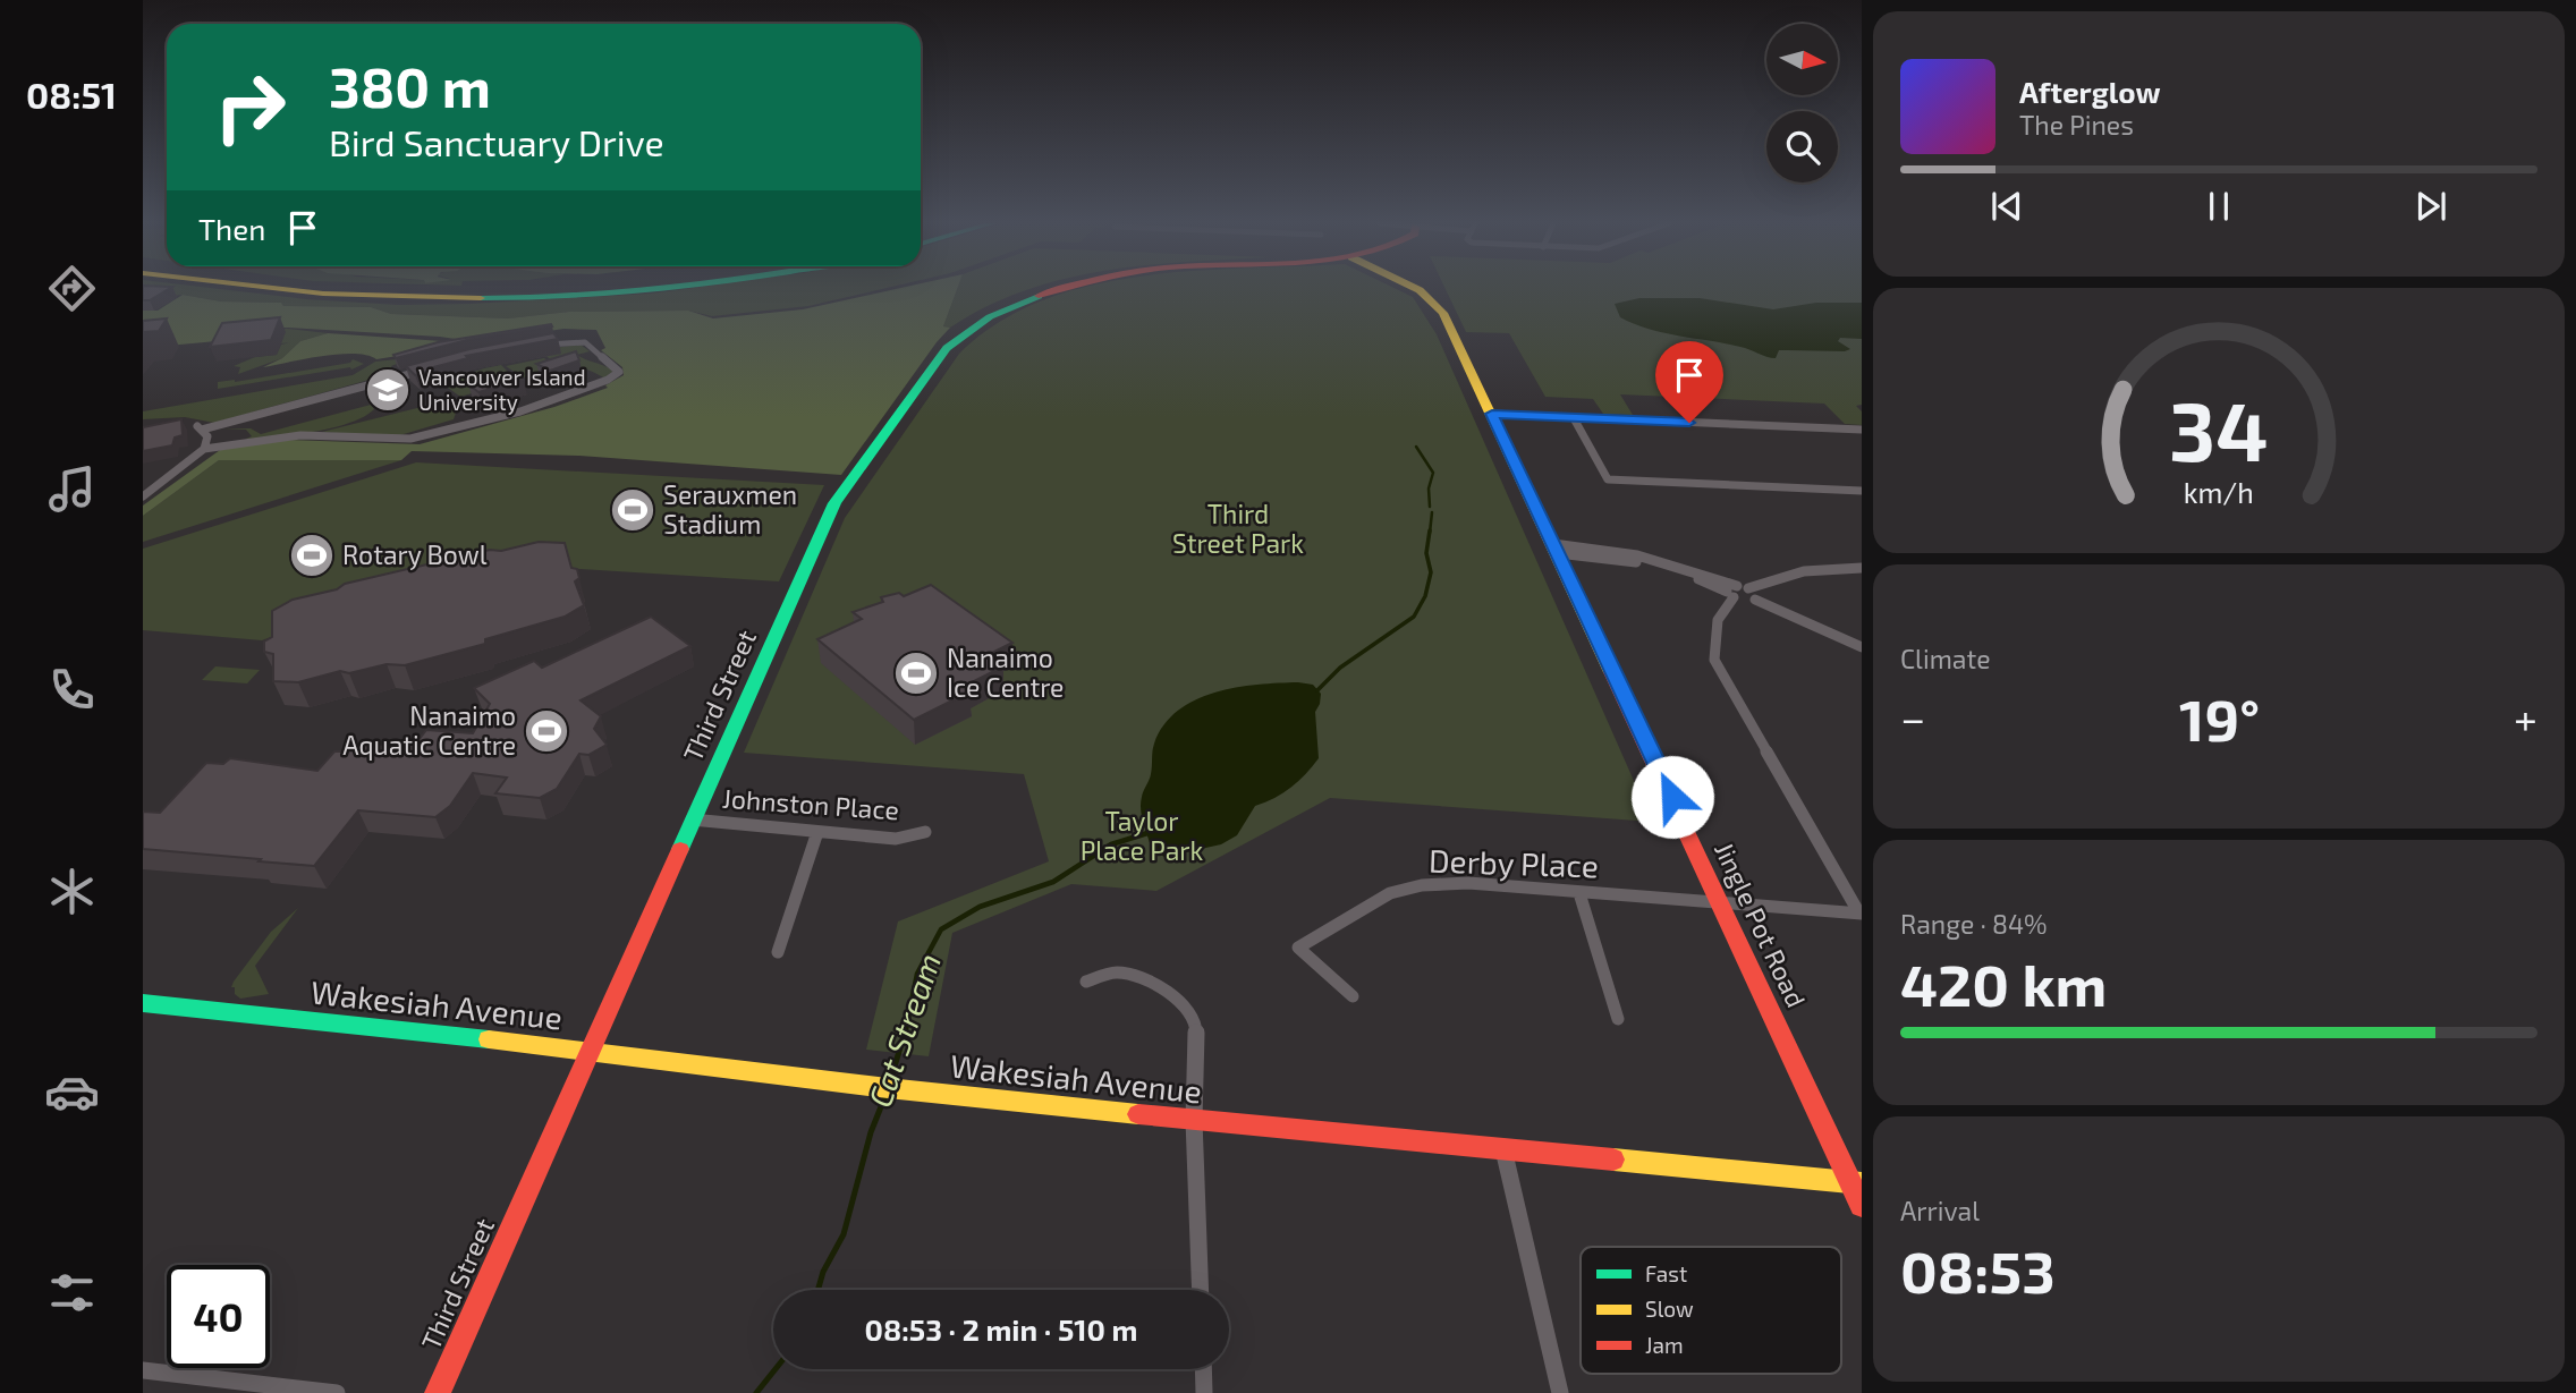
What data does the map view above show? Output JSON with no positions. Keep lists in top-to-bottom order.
{
  "streets": {
    "main road": ["Third Street", "Jingle Pot Road", "Wakesiah Avenue"],
    "street": ["Johnston Place", "Derby Place"]
  },
  "crossings": [
    ["Third Street", "Johnston Place"],
    ["Third Street", "Wakesiah Avenue"],
    ["Derby Place", "Jingle Pot Road"],
    ["Jingle Pot Road", "Wakesiah Avenue"]
  ],
  "water": ["Cat Stream"],
  "parks": ["Third Street Park", "Taylor Place Park"],
  "places": {
    "school or university": ["Vancouver Island University"],
    "sports": [
      "Serauxmen Stadium",
      "Rotary Bowl",
      "Nanaimo Ice Centre",
      "Nanaimo Aquatic Centre"
    ]
  },
  "legend": ["Fast", "Slow", "Jam"],
  "north": "right",
  "page": {
    "tabs": "08:51",
    "turn": ["380 m", "Bird Sanctuary Drive"],
    "song": ["Afterglow", "The Pines"],
    "then": "Then",
    "tile": [
      "Climate",
      ["Range · 84%", "420 km"],
      ["Arrival", "08:53"]
    ],
    "heat": ["−", "19°", "+"],
    "limit": "40",
    "trip": "08:53 · 2 min · 510 m",
    "gauge": ["34", "km/h"]
  }
}
